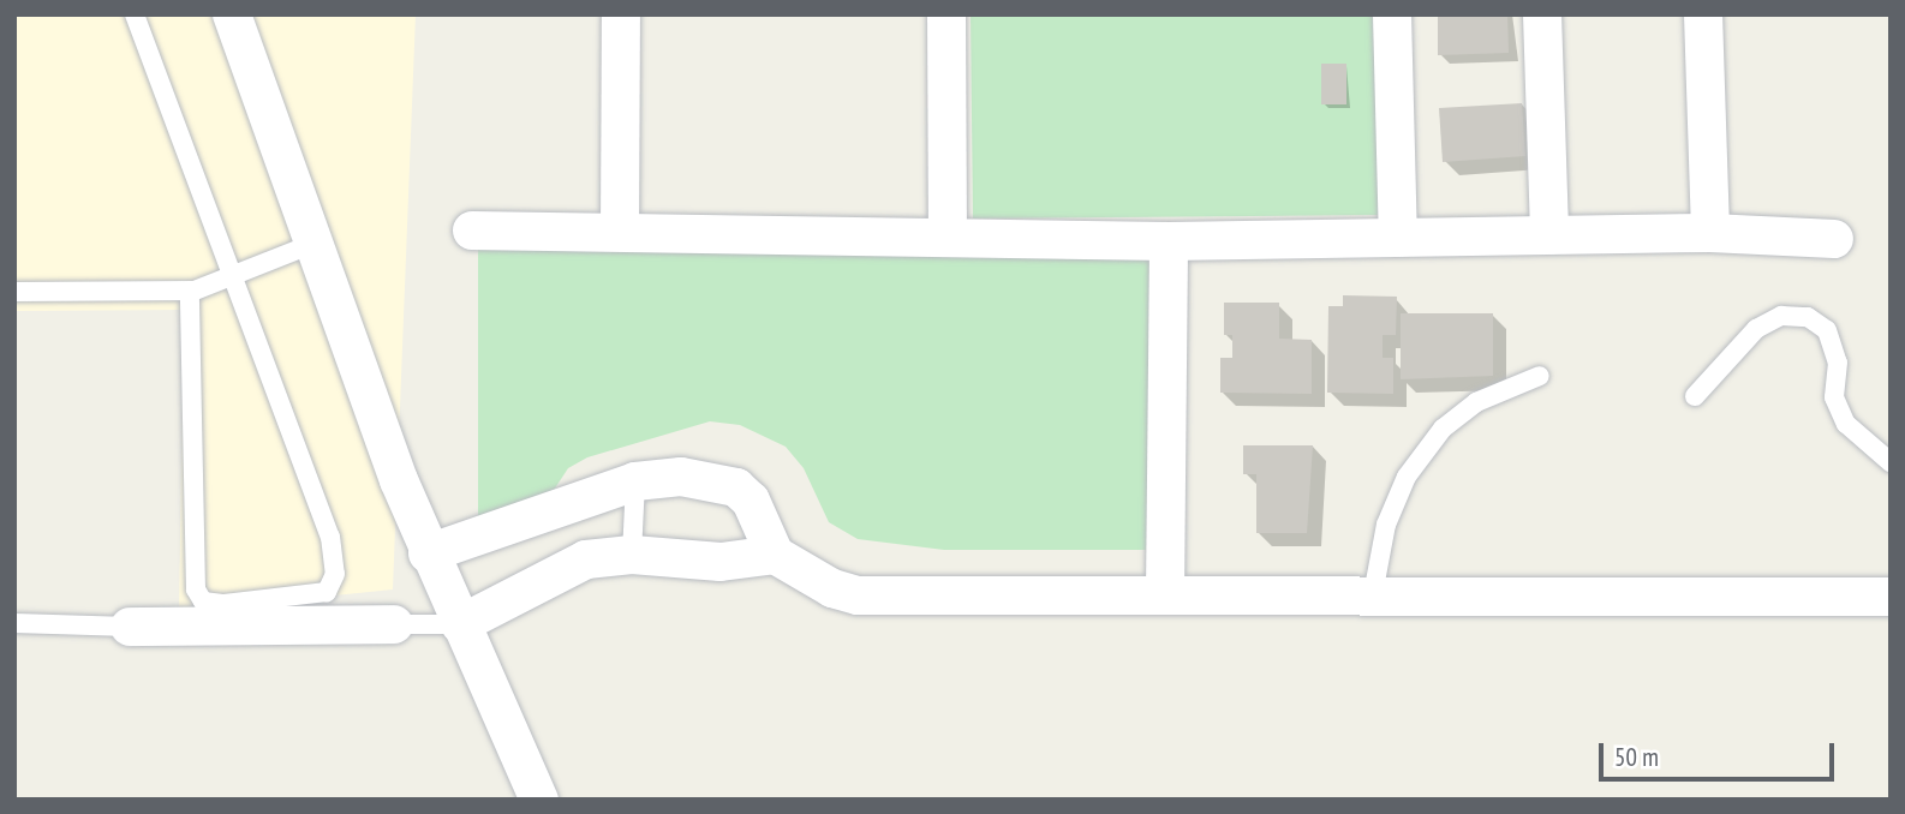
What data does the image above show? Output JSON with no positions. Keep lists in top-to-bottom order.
{
  "scale_bar": "50 m"
}
